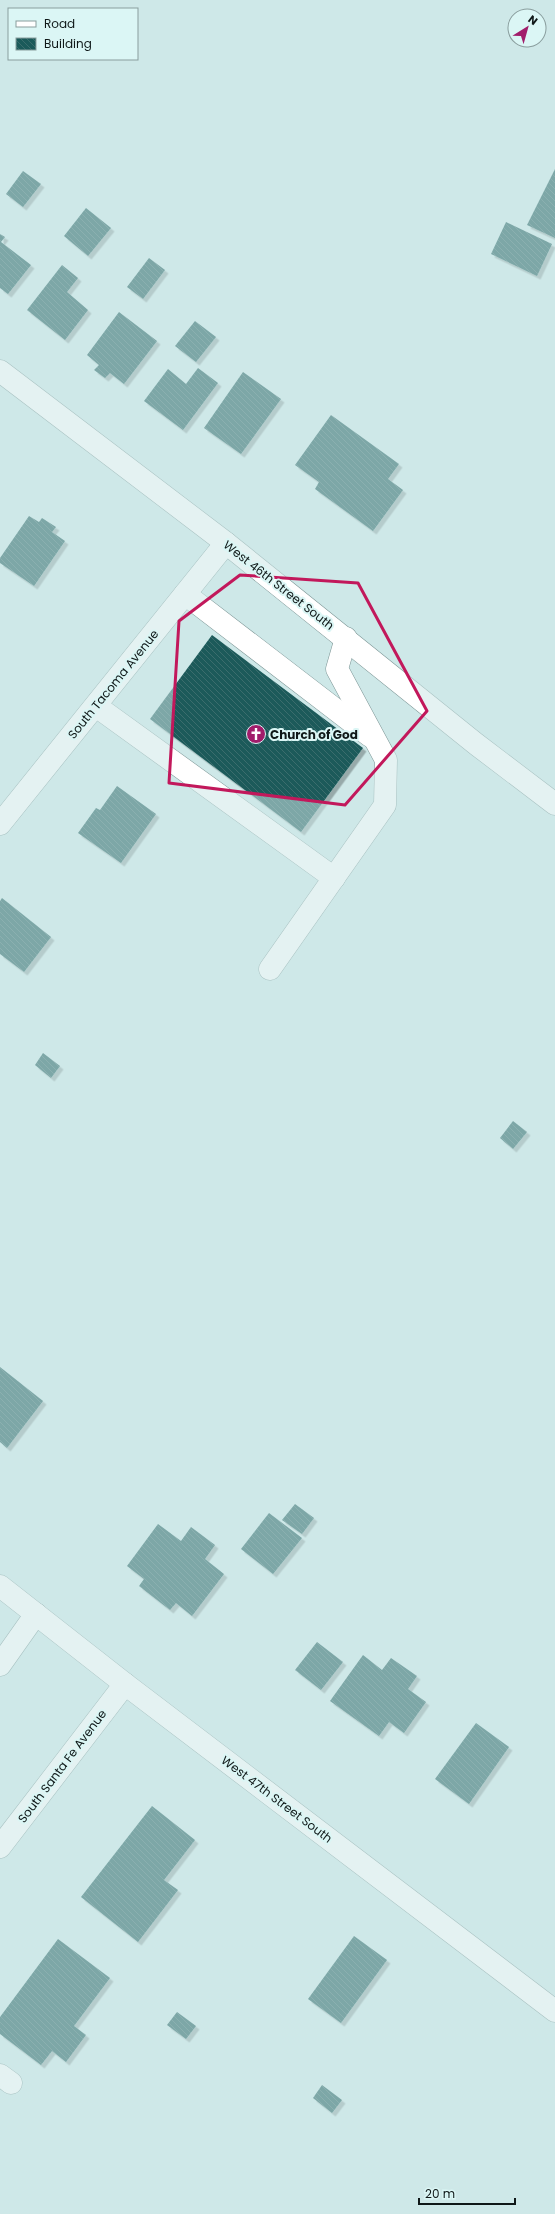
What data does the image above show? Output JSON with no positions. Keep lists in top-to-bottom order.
{
  "streets": {
    "street": [
      "West 46th Street South",
      "South Tacoma Avenue",
      "South Santa Fe Avenue",
      "West 47th Street South"
    ]
  },
  "crossings": [
    ["West 46th Street South", "South Tacoma Avenue"],
    ["South Santa Fe Avenue", "West 47th Street South"]
  ],
  "places": {
    "church": ["Church of God"]
  },
  "legend": ["Road", "Building"],
  "scale_bar": "20 m",
  "north": "top right"
}
